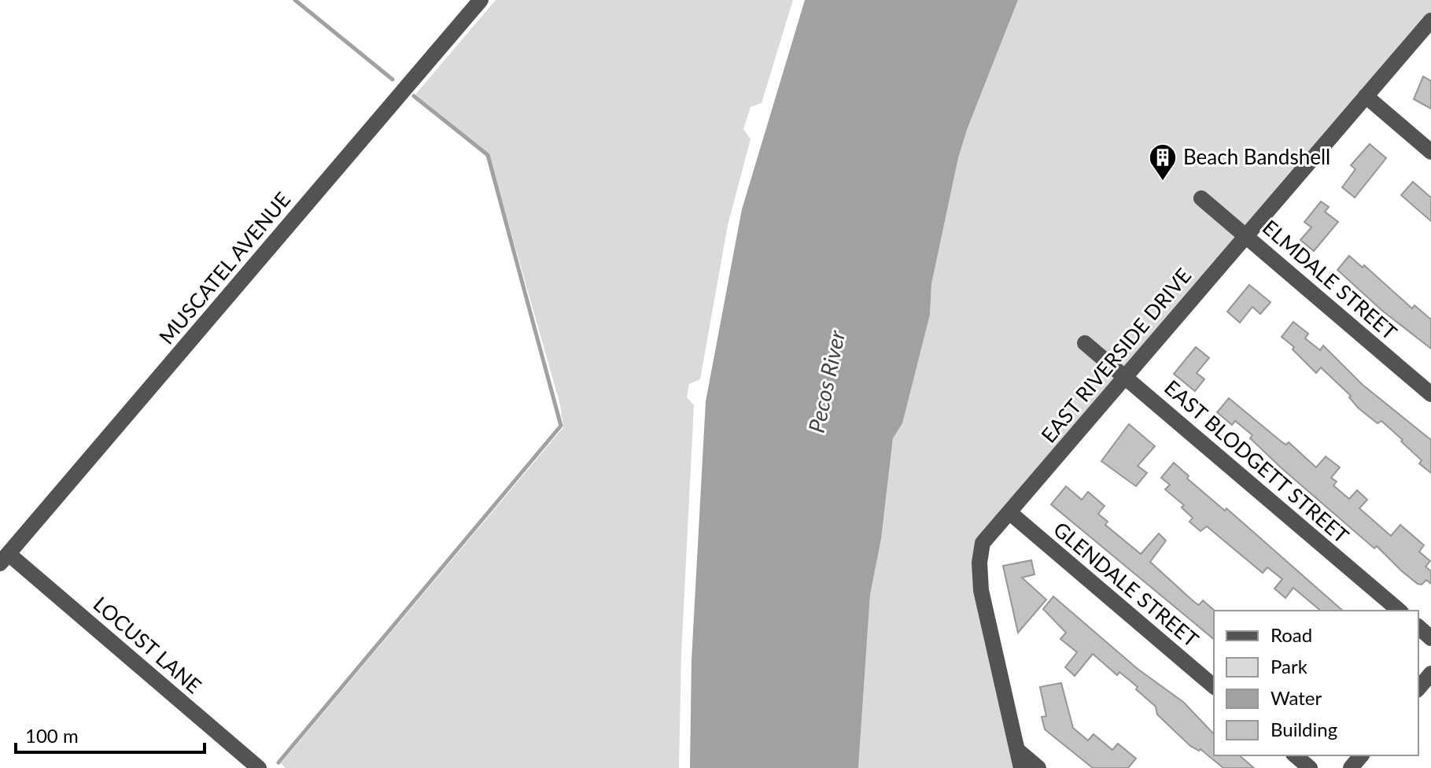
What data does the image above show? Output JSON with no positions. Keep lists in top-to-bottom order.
{
  "streets": {
    "street": [
      "MUSCATEL AVENUE",
      "ELMDALE STREET",
      "EAST RIVERSIDE DRIVE",
      "EAST BLODGETT STREET",
      "GLENDALE STREET",
      "LOCUST LANE"
    ]
  },
  "crossings": [
    ["MUSCATEL AVENUE", "LOCUST LANE"],
    ["ELMDALE STREET", "EAST RIVERSIDE DRIVE"],
    ["EAST RIVERSIDE DRIVE", "EAST BLODGETT STREET"],
    ["EAST RIVERSIDE DRIVE", "GLENDALE STREET"]
  ],
  "water": ["Pecos River"],
  "places": {
    "building": ["Beach Bandshell"]
  },
  "legend": [
    "Road",
    "Park",
    "Water",
    "Building"
  ],
  "scale_bar": "100 m"
}
